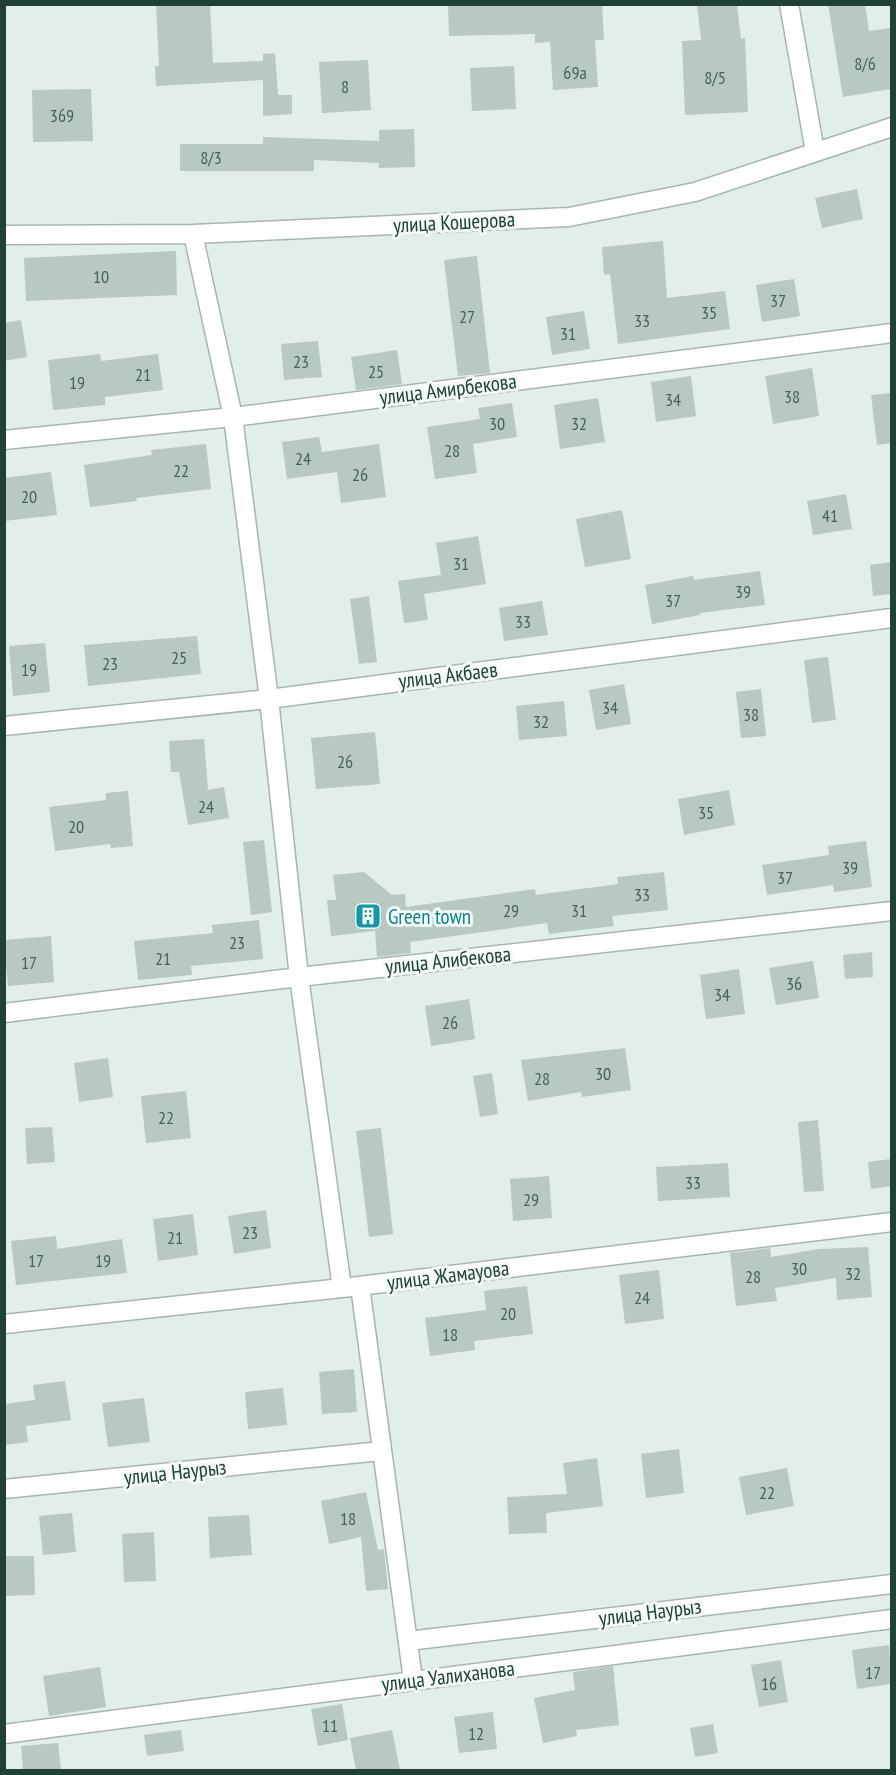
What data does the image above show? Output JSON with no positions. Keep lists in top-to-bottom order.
{
  "streets": {
    "street": [
      "улица Кошерова",
      "улица Амирбекова",
      "улица Акбаев",
      "улица Алибекова",
      "улица Жамауова",
      "улица Наурыз",
      "улица Уалиханова"
    ]
  },
  "places": {
    "building": ["Green town"]
  },
  "house_numbers": [
    "8/6",
    "69а",
    "8/5",
    "8",
    "369",
    "8/3",
    "10",
    "37",
    "35",
    "27",
    "33",
    "31",
    "23",
    "25",
    "21",
    "19",
    "38",
    "34",
    "30",
    "32",
    "28",
    "24",
    "22",
    "26",
    "20",
    "41",
    "31",
    "39",
    "37",
    "33",
    "25",
    "23",
    "19",
    "34",
    "38",
    "32",
    "26",
    "24",
    "35",
    "20",
    "39",
    "37",
    "33",
    "29",
    "31",
    "23",
    "21",
    "17",
    "36",
    "34",
    "26",
    "30",
    "28",
    "22",
    "33",
    "29",
    "23",
    "21",
    "17",
    "19",
    "30",
    "32",
    "28",
    "24",
    "20",
    "18",
    "22",
    "18",
    "17",
    "16",
    "11",
    "12"
  ]
}
